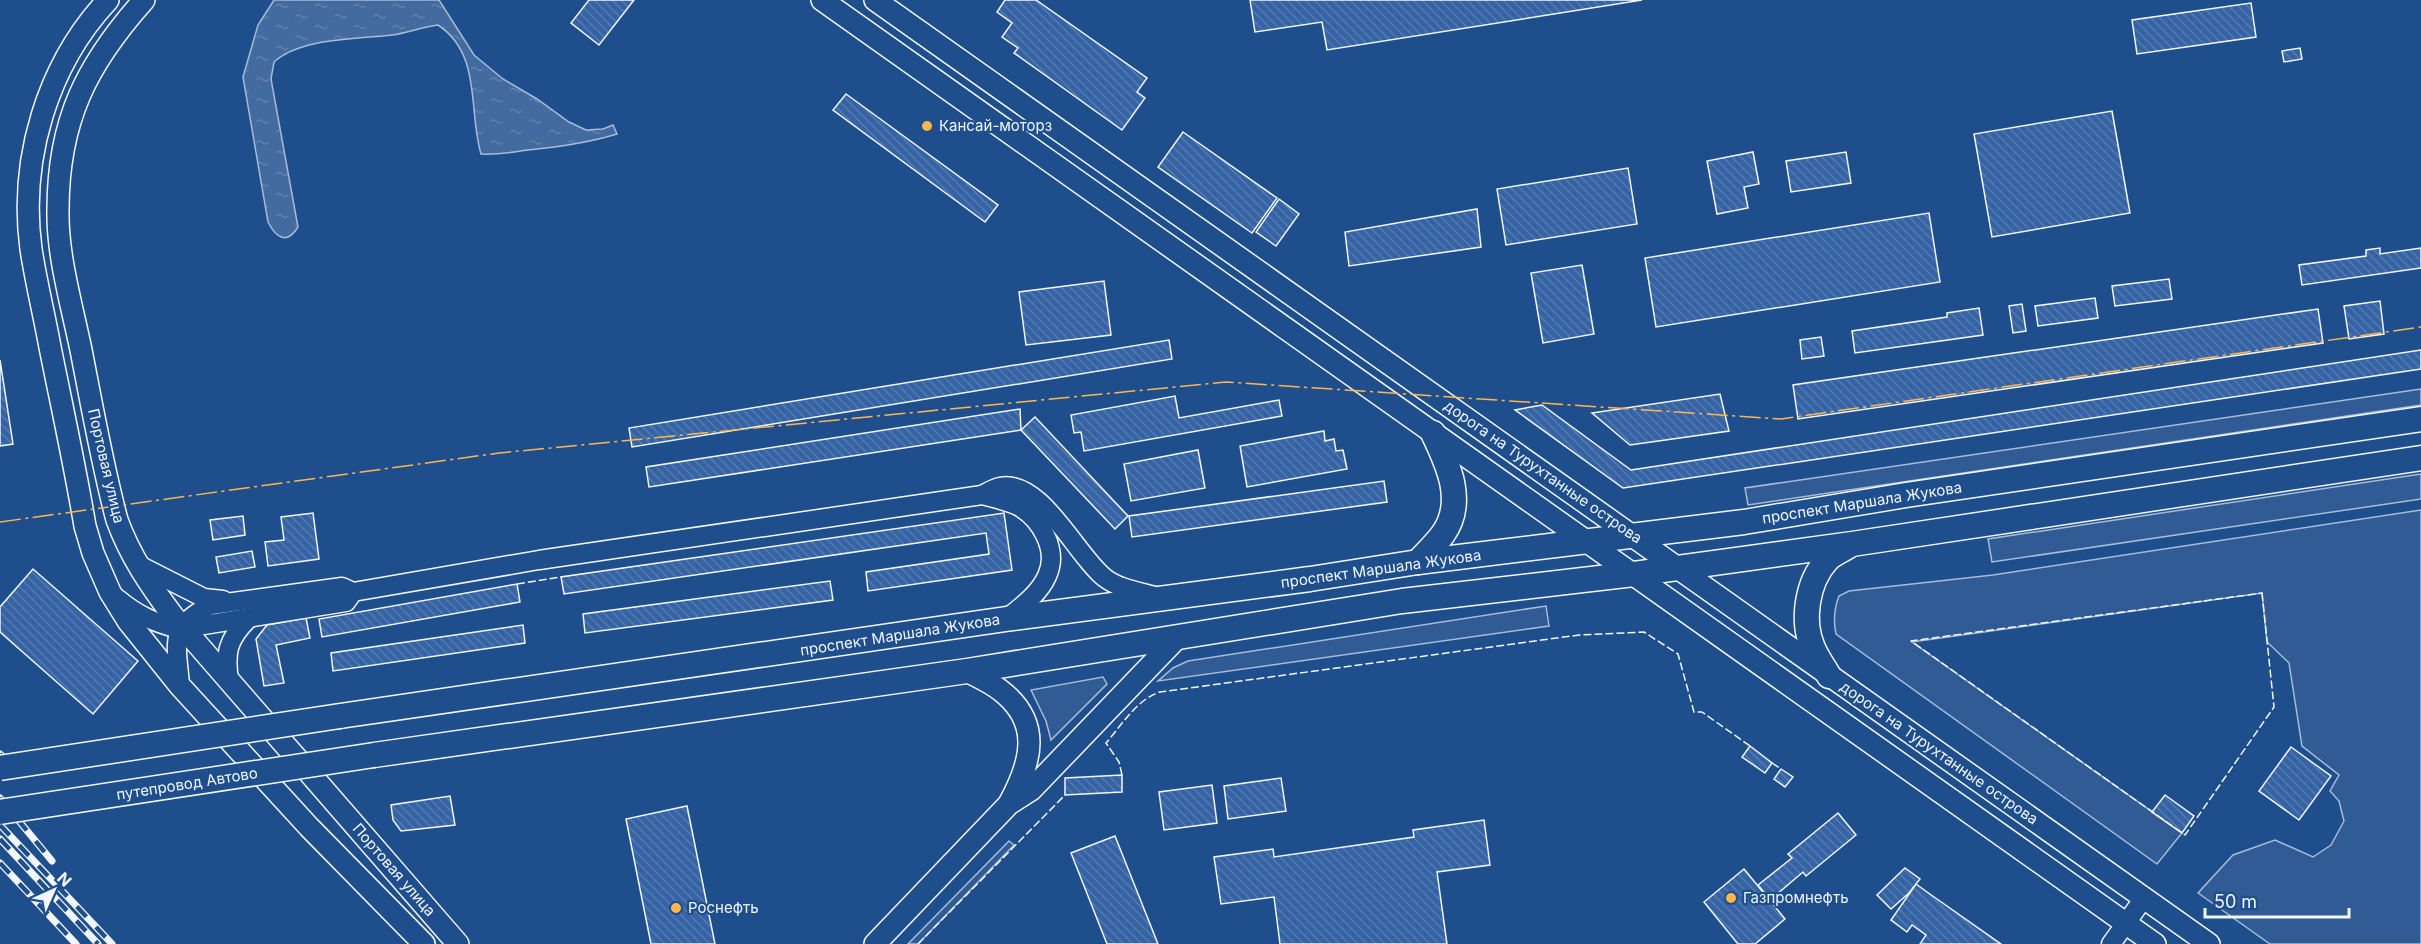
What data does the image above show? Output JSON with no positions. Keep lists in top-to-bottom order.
{
  "streets": {
    "main road": ["проспект Маршала Жукова", "путепровод Автово"],
    "street": ["Портовая улица", "дорога на Турухтанные острова"]
  },
  "crossings": [
    ["дорога на Турухтанные острова", "проспект Маршала Жукова"]
  ],
  "places": ["Кансай-моторз", "Газпромнефть", "Роснефть"],
  "scale_bar": "50 m",
  "north": "top right"
}
